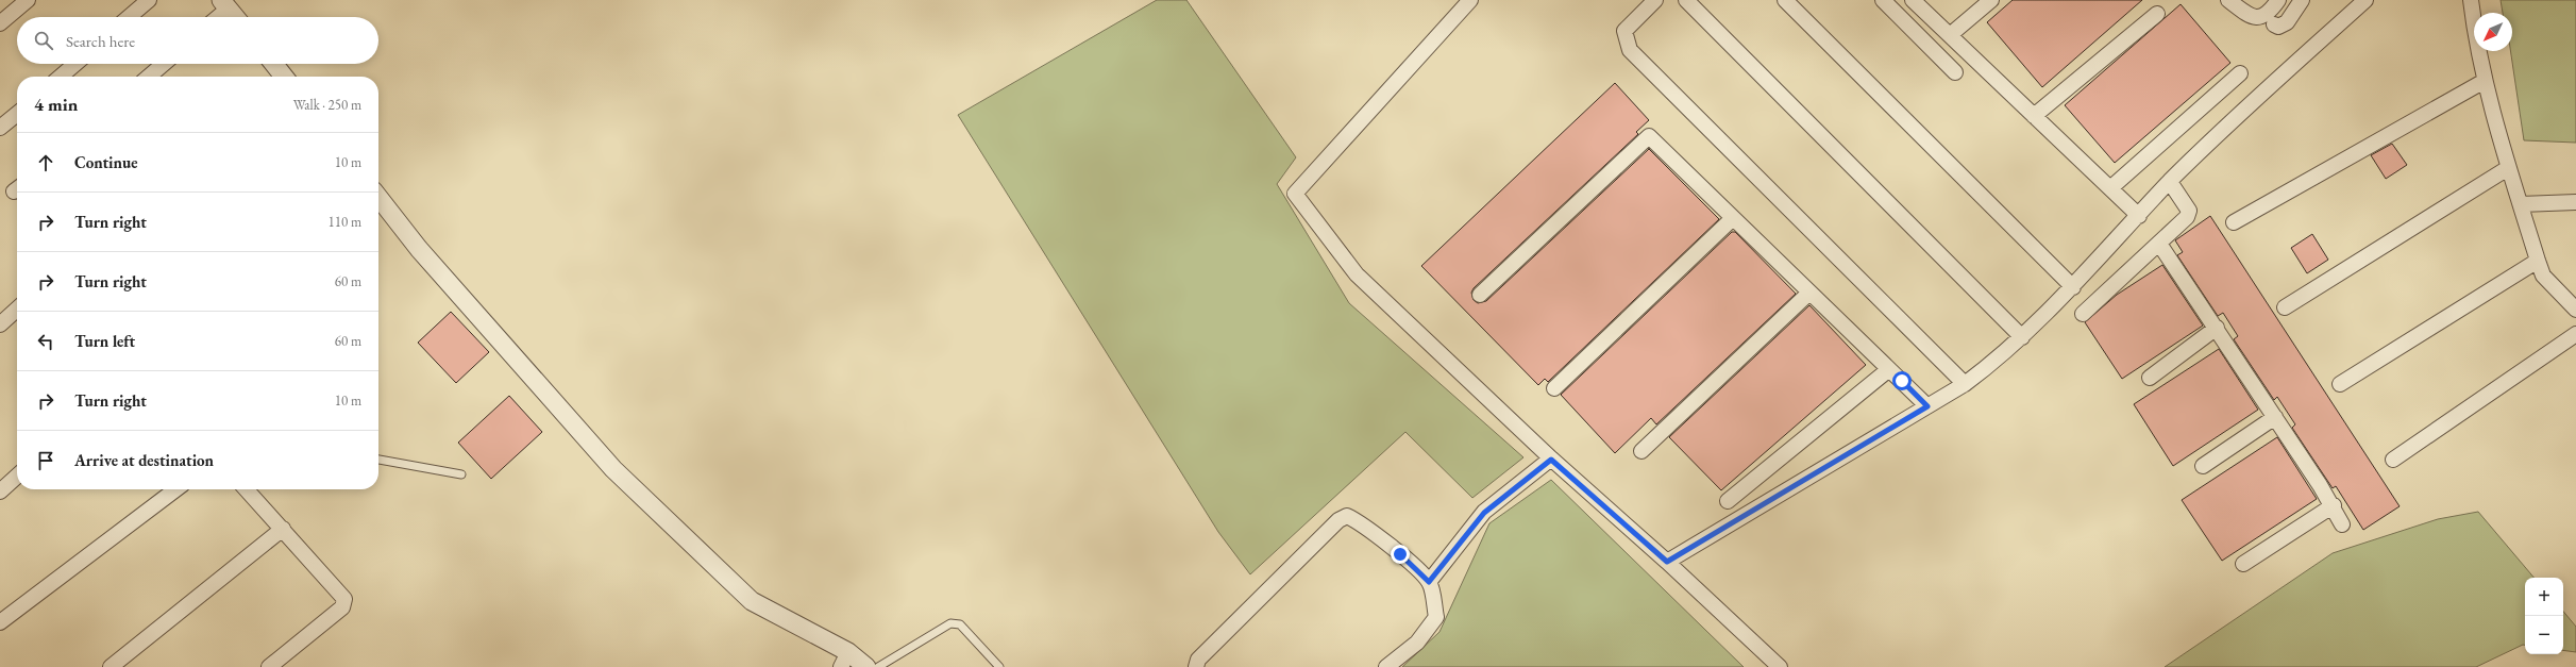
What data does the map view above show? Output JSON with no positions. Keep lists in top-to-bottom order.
{
  "north": "bottom left",
  "page": {
    "search": "Search here",
    "heading": ["4 min", "Walk · 250 m"],
    "list": [
      ["Continue", "10 m"],
      ["Turn right", "110 m"],
      ["Turn right", "60 m"],
      ["Turn left", "60 m"],
      ["Turn right", "10 m"],
      "Arrive at destination"
    ],
    "map_buttons": ["+", "−"]
  }
}
